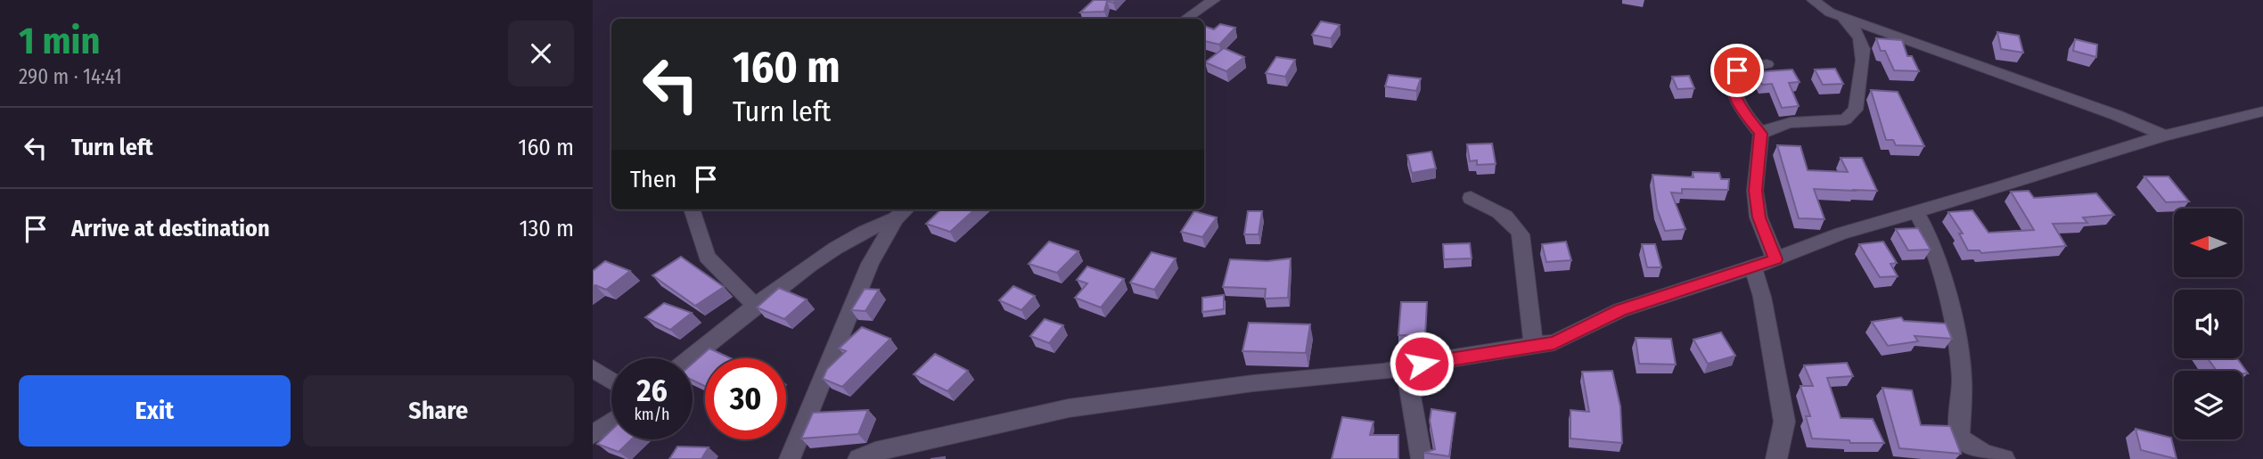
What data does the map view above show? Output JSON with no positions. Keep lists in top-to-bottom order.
{
  "north": "left",
  "page": {
    "heading": ["1 min", "290 m · 14:41"],
    "turn": ["160 m", "Turn left"],
    "list": [
      {
        "name": "Turn left",
        "value": "160 m"
      },
      {
        "name": "Arrive at destination",
        "value": "130 m"
      }
    ],
    "then": "Then",
    "speed": "26 km/h",
    "limit": "30",
    "buttons": ["Exit", "Share"]
  }
}
